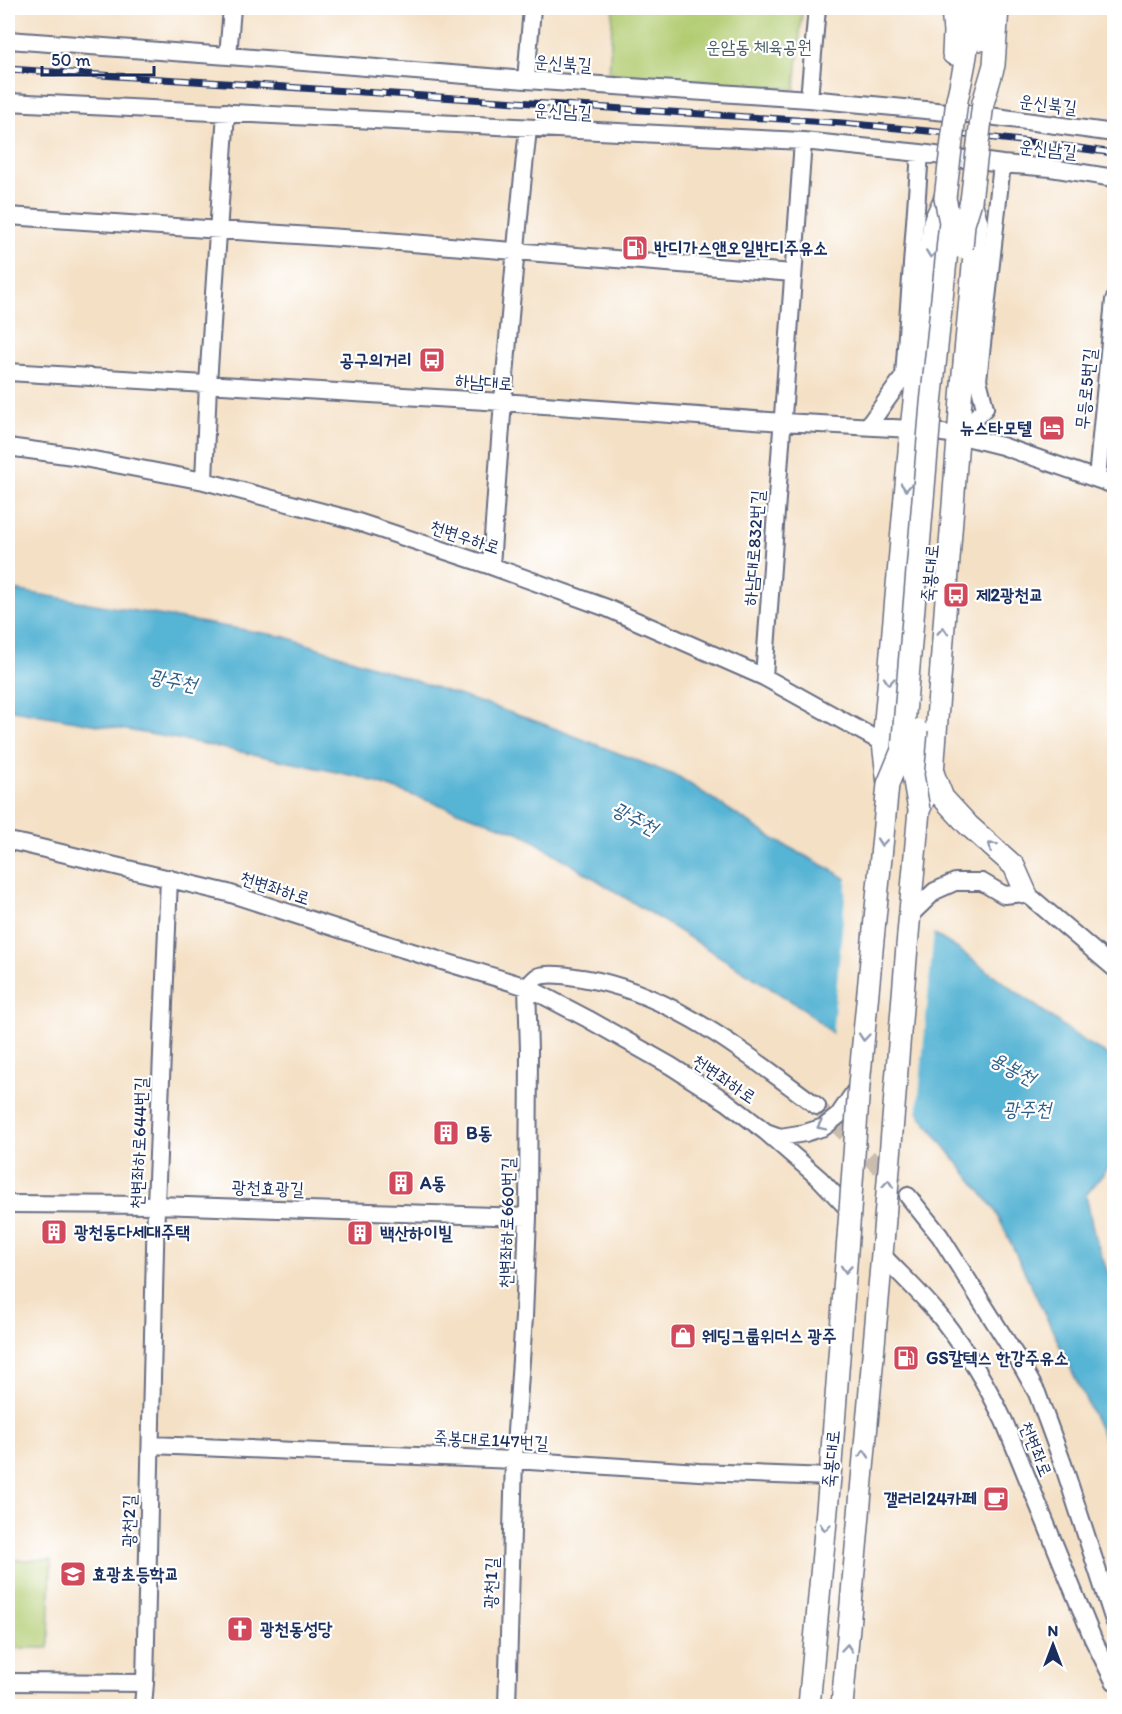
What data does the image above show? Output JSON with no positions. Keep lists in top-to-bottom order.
{
  "streets": {
    "main road": ["죽봉대로"],
    "street": [
      "운신북길",
      "운신남길",
      "하남대로",
      "무등로5번길",
      "천변우하로",
      "하남대로832번길",
      "천변좌하로",
      "천변좌하로644번길",
      "광천효광길",
      "천변좌하로660번길",
      "죽봉대로147번길",
      "천변좌로",
      "광천2길",
      "광천1길"
    ]
  },
  "crossings": [
    ["운신남길", "하남대로832번길"],
    ["하남대로", "무등로5번길"],
    ["하남대로", "하남대로832번길"],
    ["천변우하로", "하남대로832번길"],
    ["죽봉대로", "천변좌하로"],
    ["죽봉대로", "죽봉대로147번길"],
    ["죽봉대로", "천변좌로"],
    ["천변좌하로", "천변좌하로644번길"],
    ["천변좌하로", "천변좌하로660번길"],
    ["천변좌하로644번길", "광천효광길"],
    ["천변좌하로644번길", "죽봉대로147번길"],
    ["천변좌하로644번길", "광천2길"],
    ["광천효광길", "천변좌하로660번길"],
    ["천변좌하로660번길", "죽봉대로147번길"],
    ["천변좌하로660번길", "광천1길"],
    ["죽봉대로147번길", "광천2길"],
    ["죽봉대로147번길", "광천1길"]
  ],
  "water": ["광주천", "용봉천"],
  "parks": ["운암동 체육공원"],
  "places": {
    "fuel station": ["반디가스앤오일반디주유소", "GS칼텍스 한강주유소"],
    "bus stop": ["공구의거리", "제2광천교"],
    "hotel": ["뉴스타모텔"],
    "building": [
      "B동",
      "A동",
      "광천동다세대주택",
      "백산하이빌"
    ],
    "shop": ["웨딩그룹위더스 광주"],
    "cafe": ["갤러리24카페"],
    "school or university": ["효광초등학교"],
    "church": ["광천동성당"]
  },
  "scale_bar": "50 m",
  "north": "top"
}
